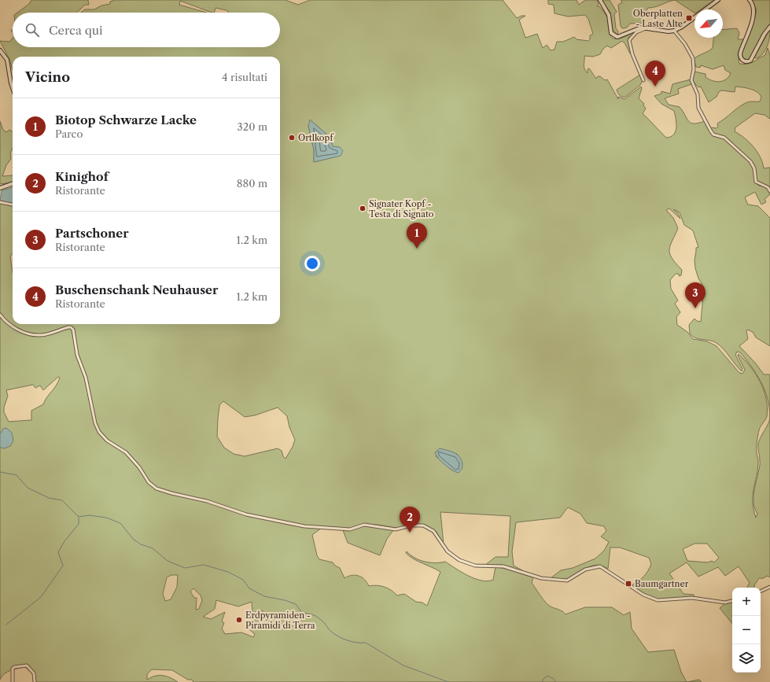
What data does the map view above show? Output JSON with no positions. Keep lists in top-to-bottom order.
{
  "places": {
    "transit": ["Oberplatten - Laste Alte", "Baumgartner"],
    "other": ["Ortlkopf", "Signater Kopf - Testa di Signato", "Erdpyramiden - Piramidi di Terra"]
  },
  "north": "bottom left",
  "page": {
    "search": "Cerca qui",
    "heading": ["Vicino", "4 risultati"],
    "pins": [
      "4",
      "1",
      "3",
      "2"
    ],
    "list": [
      {
        "mark": "1",
        "name": "Biotop Schwarze Lacke",
        "note": "Parco",
        "value": "320 m"
      },
      {
        "mark": "2",
        "name": "Kinighof",
        "note": "Ristorante",
        "value": "880 m"
      },
      {
        "mark": "3",
        "name": "Partschoner",
        "note": "Ristorante",
        "value": "1.2 km"
      },
      {
        "mark": "4",
        "name": "Buschenschank Neuhauser",
        "note": "Ristorante",
        "value": "1.2 km"
      }
    ],
    "map_buttons": ["+", "−"]
  }
}
